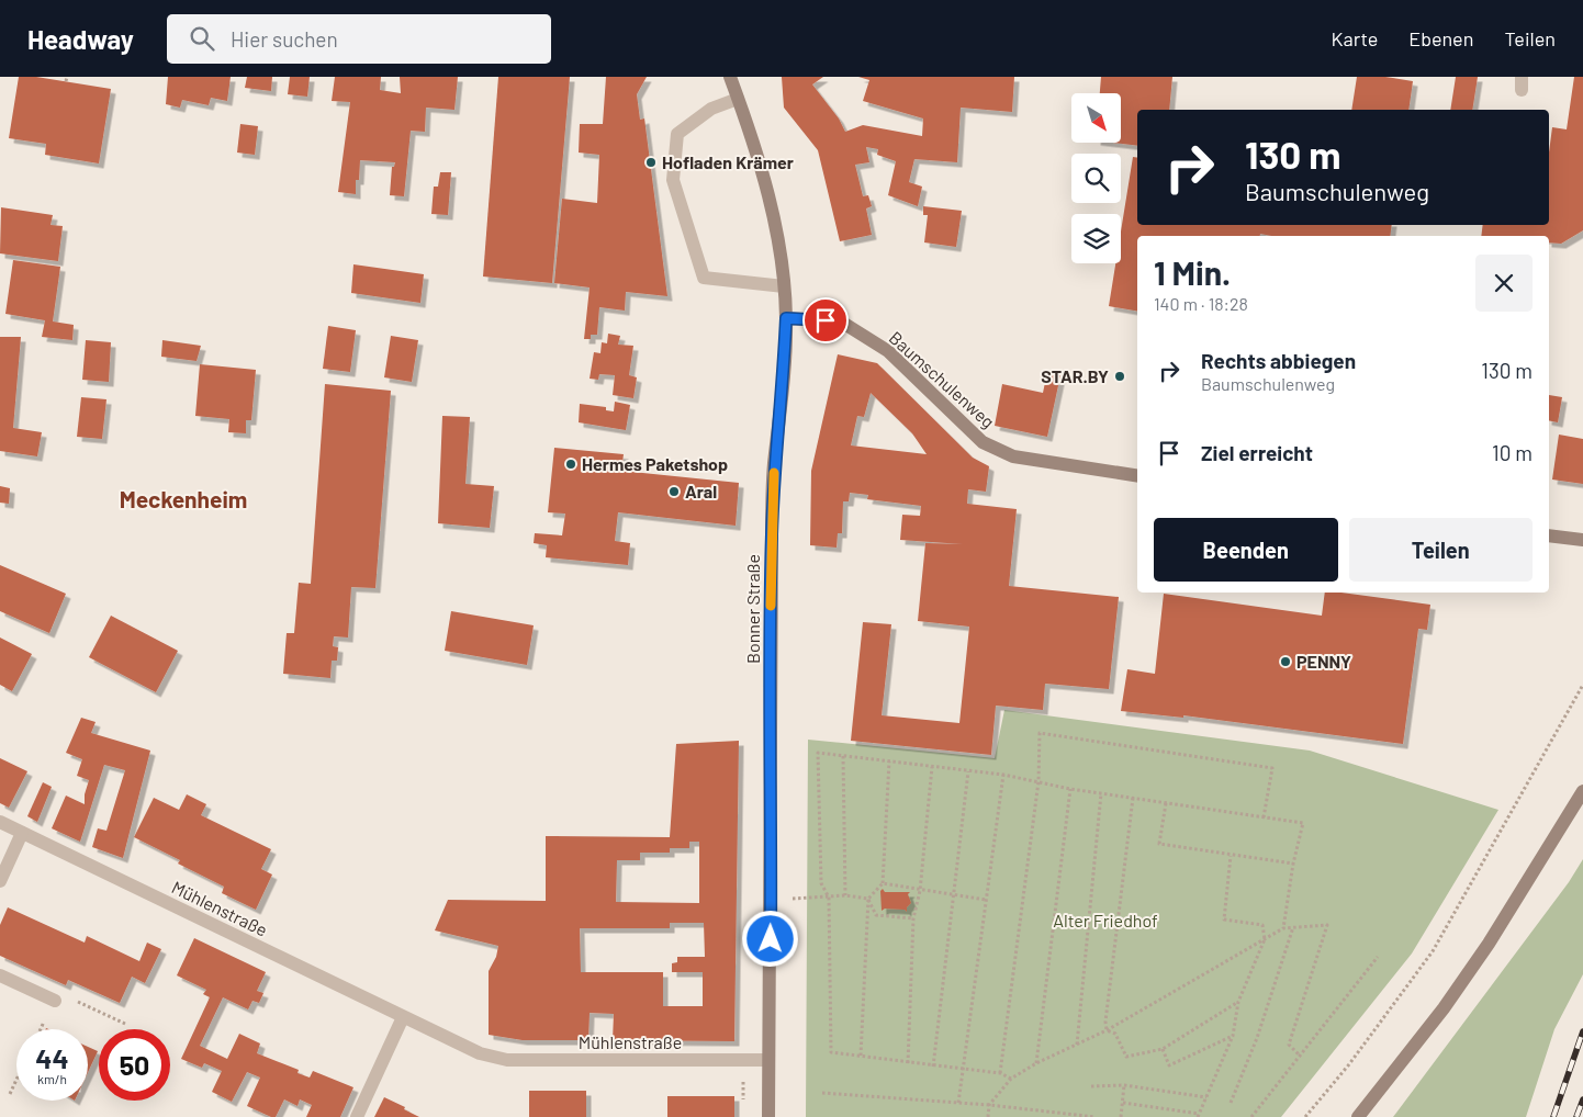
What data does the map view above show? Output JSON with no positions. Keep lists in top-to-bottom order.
{
  "streets": {
    "main road": ["Baumschulenweg", "Bonner Straße"],
    "street": ["Mühlenstraße"]
  },
  "crossings": [
    ["Baumschulenweg", "Bonner Straße"],
    ["Bonner Straße", "Mühlenstraße"]
  ],
  "districts": ["Meckenheim"],
  "parks": ["Alter Friedhof"],
  "places": [
    "Hofladen Krämer",
    "STAR.BY",
    "Hermes Paketshop",
    "Aral",
    "PENNY"
  ],
  "north": "bottom right",
  "page": {
    "header": "Headway",
    "search": "Hier suchen",
    "nav": ["Karte", "Ebenen", "Teilen"],
    "turn": ["130 m", "Baumschulenweg"],
    "heading": ["1 Min.", "140 m · 18:28"],
    "list": [
      {
        "name": "Rechts abbiegen",
        "note": "Baumschulenweg",
        "value": "130 m"
      },
      {
        "name": "Ziel erreicht",
        "value": "10 m"
      }
    ],
    "buttons": ["Beenden", "Teilen"],
    "speed": "44 km/h",
    "limit": "50"
  }
}
